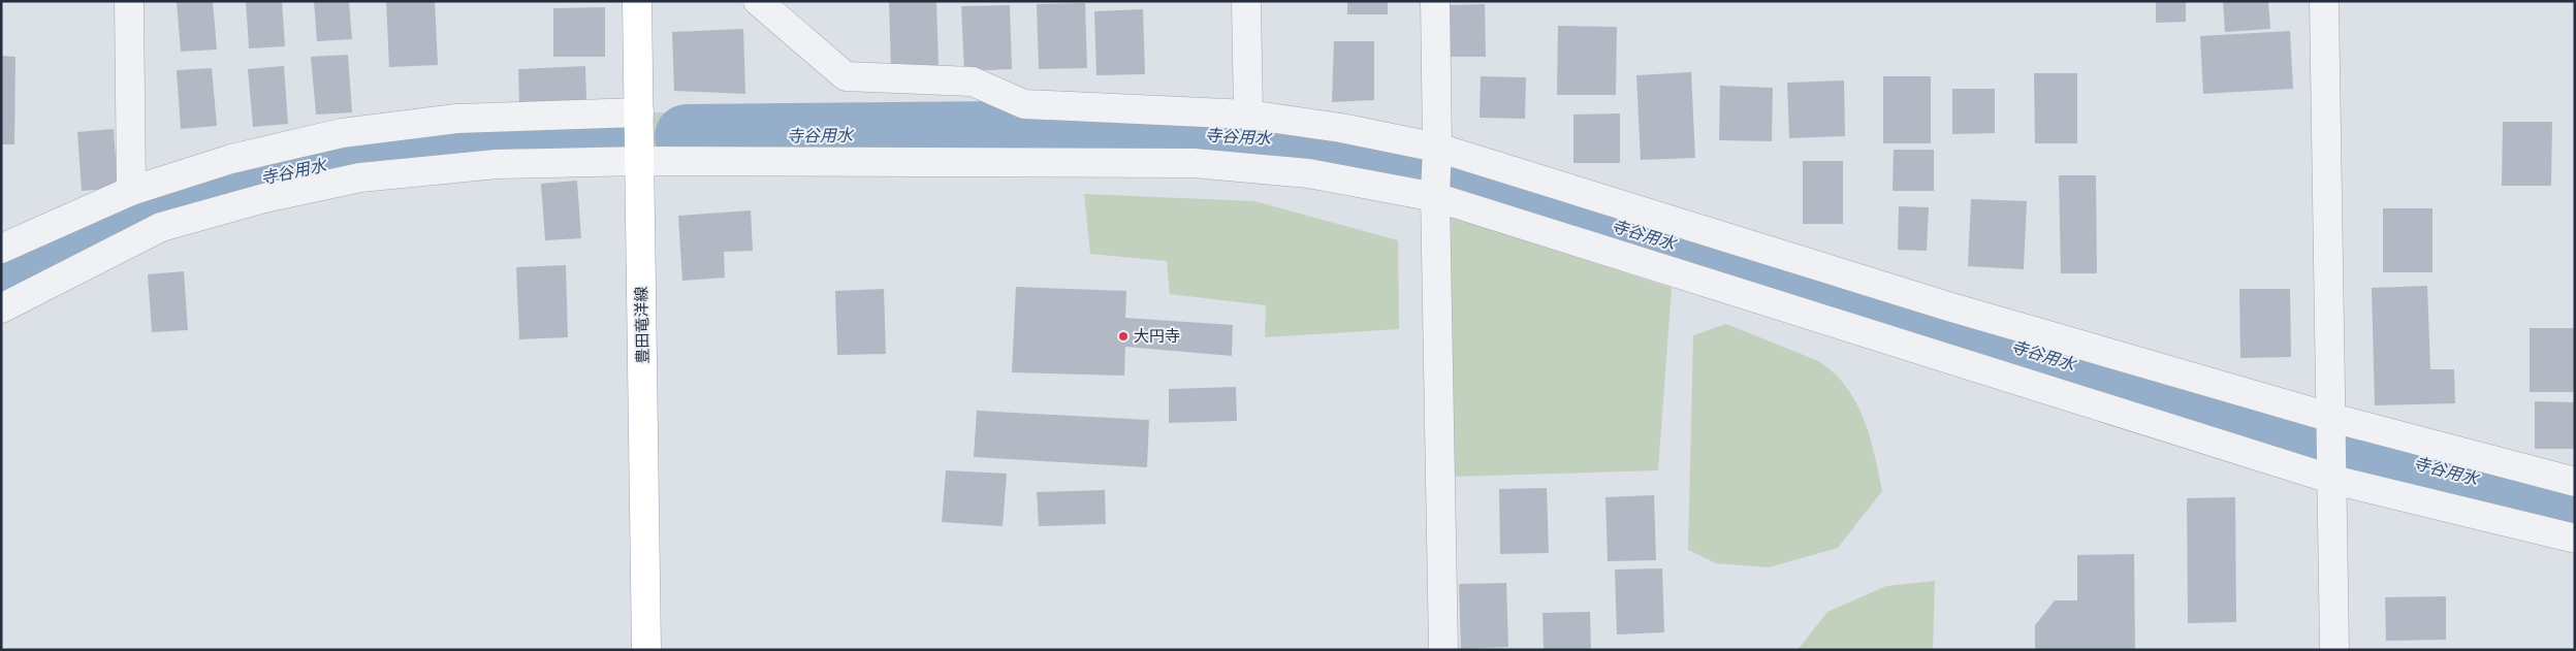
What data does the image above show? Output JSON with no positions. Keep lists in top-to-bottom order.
{
  "streets": {
    "main road": ["豊田竜洋線"]
  },
  "water": ["寺谷用水"],
  "places": ["大円寺"]
}
